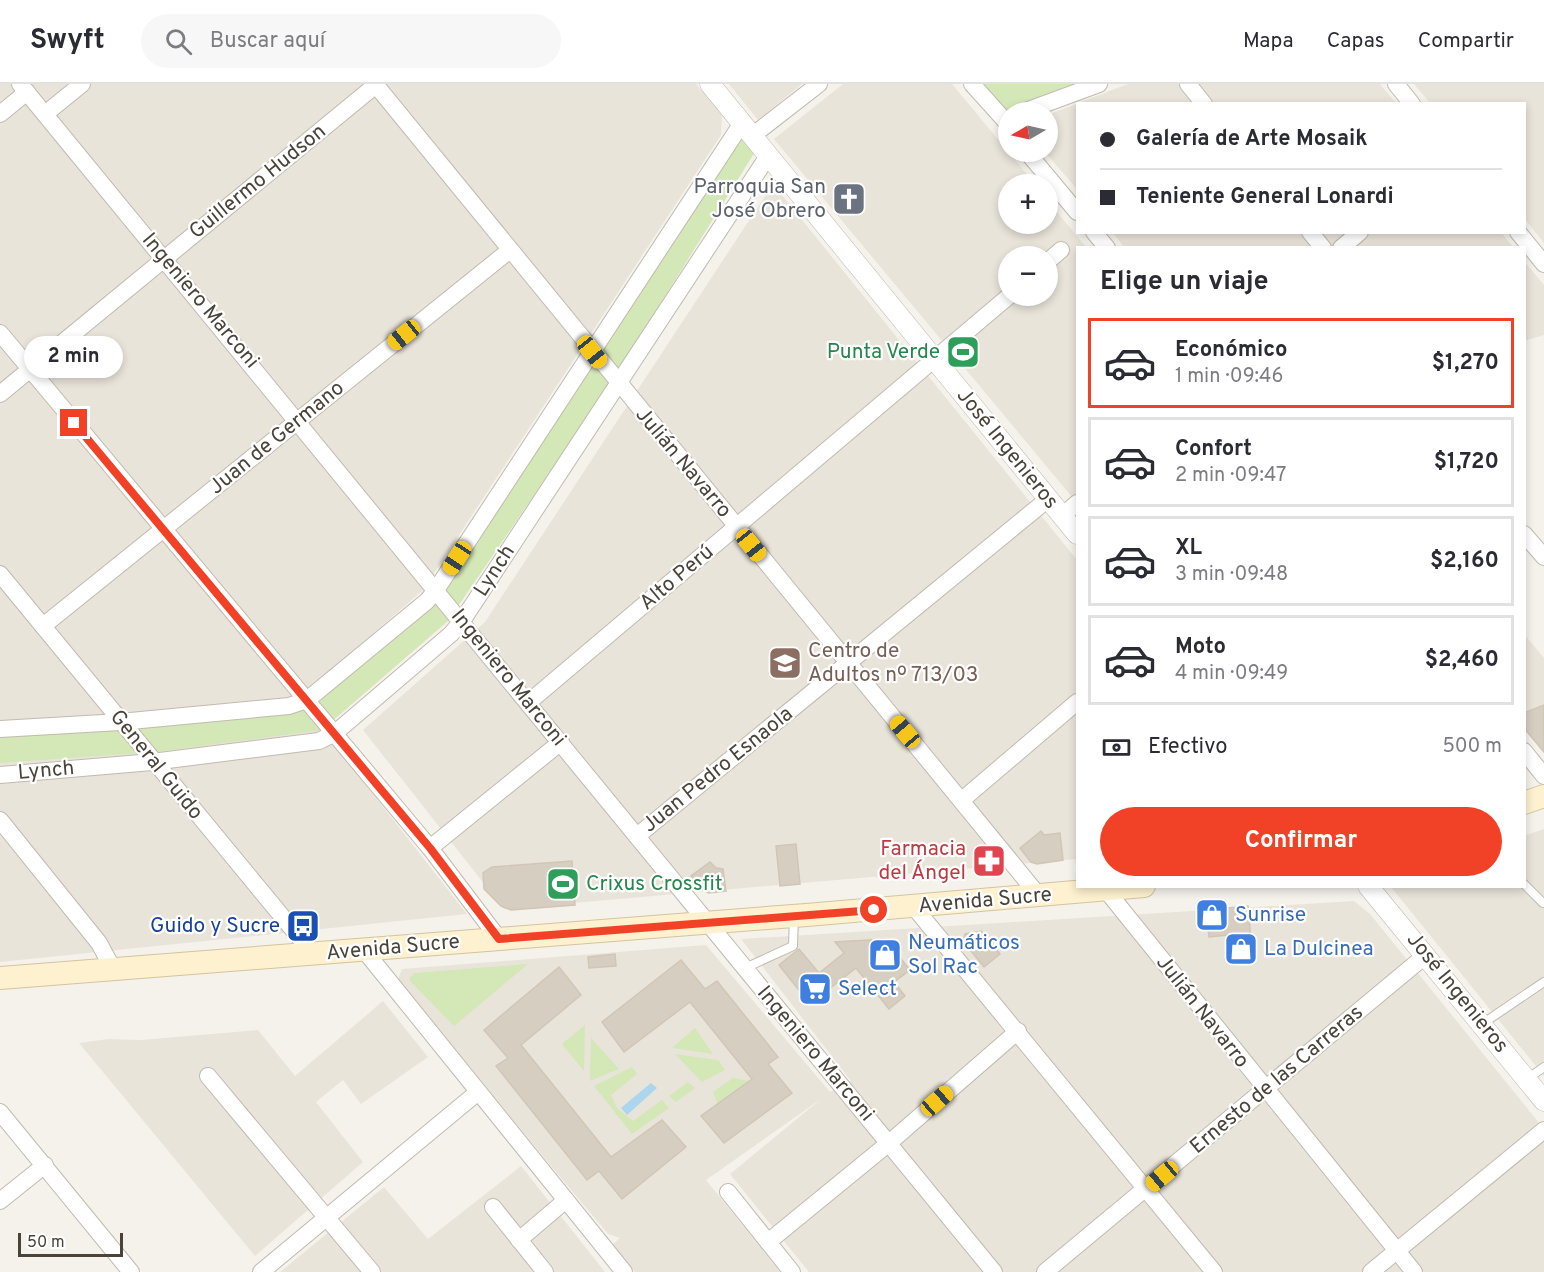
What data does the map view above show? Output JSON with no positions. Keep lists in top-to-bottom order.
{
  "streets": {
    "main road": ["Avenida Sucre"],
    "street": [
      "Guillermo Hudson",
      "Ingeniero Marconi",
      "Juan de Germano",
      "José Ingenieros",
      "Julián Navarro",
      "Lynch",
      "Alto Perú",
      "General Guido",
      "Juan Pedro Esnaola",
      "Ernesto de las Carreras"
    ]
  },
  "crossings": [
    ["Guillermo Hudson", "Ingeniero Marconi"],
    ["Guillermo Hudson", "Julián Navarro"],
    ["Ingeniero Marconi", "Juan de Germano"],
    ["Ingeniero Marconi", "Lynch"],
    ["Ingeniero Marconi", "Alto Perú"],
    ["Ingeniero Marconi", "Juan Pedro Esnaola"],
    ["Ingeniero Marconi", "Avenida Sucre"],
    ["Juan de Germano", "Julián Navarro"],
    ["Juan de Germano", "General Guido"],
    ["José Ingenieros", "Lynch"],
    ["José Ingenieros", "Alto Perú"],
    ["José Ingenieros", "Juan Pedro Esnaola"],
    ["José Ingenieros", "Ernesto de las Carreras"],
    ["Julián Navarro", "Lynch"],
    ["Julián Navarro", "Alto Perú"],
    ["Julián Navarro", "Juan Pedro Esnaola"],
    ["Julián Navarro", "Avenida Sucre"],
    ["Julián Navarro", "Ernesto de las Carreras"],
    ["Lynch", "General Guido"],
    ["General Guido", "Avenida Sucre"]
  ],
  "places": {
    "church": ["Parroquia San José Obrero"],
    "sports": ["Punta Verde", "Crixus Crossfit"],
    "school or university": ["Centro de Adultos nº 713/03"],
    "pharmacy": ["Farmacia del Ángel"],
    "shop": ["Sunrise", "La Dulcinea", "Neumáticos Sol Rac"],
    "bus stop": ["Guido y Sucre"],
    "supermarket": ["Select"]
  },
  "scale_bar": "50 m",
  "north": "left",
  "page": {
    "header": "Swyft",
    "search": "Buscar aquí",
    "nav": ["Mapa", "Capas", "Compartir"],
    "map_buttons": ["+", "−"],
    "banner": ["Galería de Arte Mosaik", "Teniente General Lonardi"],
    "heading": "Elige un viaje",
    "list": [
      {
        "name": "Económico",
        "note": "1 min · 09:46",
        "value": "$1,270"
      },
      {
        "name": "Confort",
        "note": "2 min · 09:47",
        "value": "$1,720"
      },
      {
        "name": "XL",
        "note": "3 min · 09:48",
        "value": "$2,160"
      },
      {
        "name": "Moto",
        "note": "4 min · 09:49",
        "value": "$2,460"
      }
    ],
    "bubble": "2 min",
    "pay": ["Efectivo", "500 m"],
    "buttons": "Confirmar",
    "scale": "50 m"
  }
}
